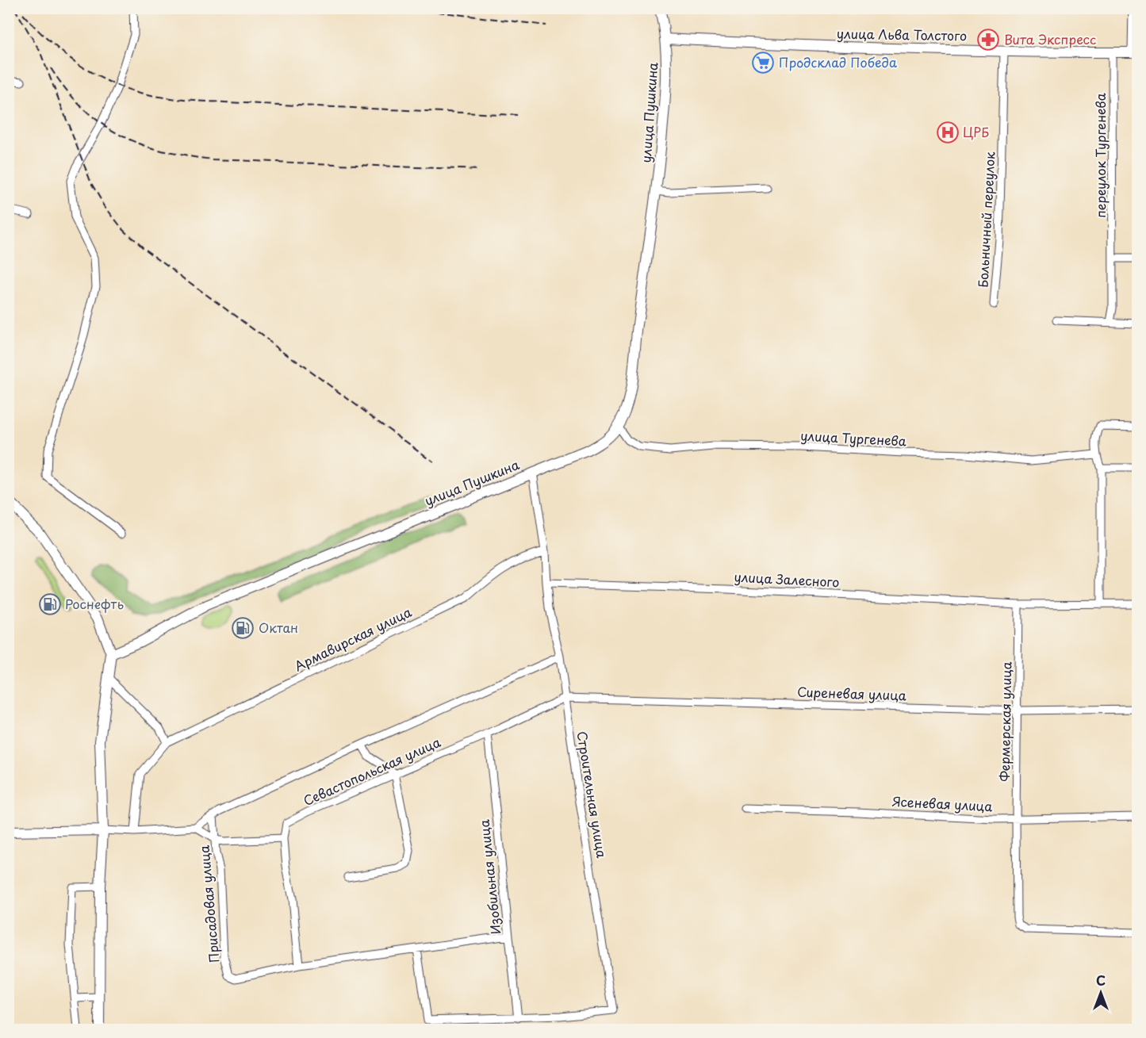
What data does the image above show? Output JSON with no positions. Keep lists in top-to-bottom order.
{
  "streets": {
    "main road": ["улица Льва Толстого", "улица Пушкина"],
    "street": [
      "переулок Тургенева",
      "Больничный переулок",
      "улица Тургенева",
      "улица Залесного",
      "Армавирская улица",
      "Сиреневая улица",
      "Фермерская улица",
      "Севастопольская улица",
      "Строительная улица",
      "Ясеневая улица",
      "Изобильная улица",
      "Присадовая улица"
    ]
  },
  "crossings": [
    ["улица Льва Толстого", "улица Пушкина"],
    ["улица Льва Толстого", "переулок Тургенева"],
    ["улица Льва Толстого", "Больничный переулок"],
    ["улица Пушкина", "улица Тургенева"],
    ["улица Залесного", "Фермерская улица"],
    ["улица Залесного", "Строительная улица"],
    ["Сиреневая улица", "Фермерская улица"],
    ["Сиреневая улица", "Севастопольская улица"],
    ["Сиреневая улица", "Строительная улица"],
    ["Фермерская улица", "Ясеневая улица"],
    ["Севастопольская улица", "Строительная улица"],
    ["Севастопольская улица", "Изобильная улица"],
    ["Строительная улица", "Изобильная улица"],
    ["Изобильная улица", "Присадовая улица"]
  ],
  "places": {
    "pharmacy": ["Вита Экспресс"],
    "supermarket": ["Продсклад Победа"],
    "hospital": ["ЦРБ"],
    "fuel station": ["Роснефть", "Октан"]
  },
  "north": "top"
}
